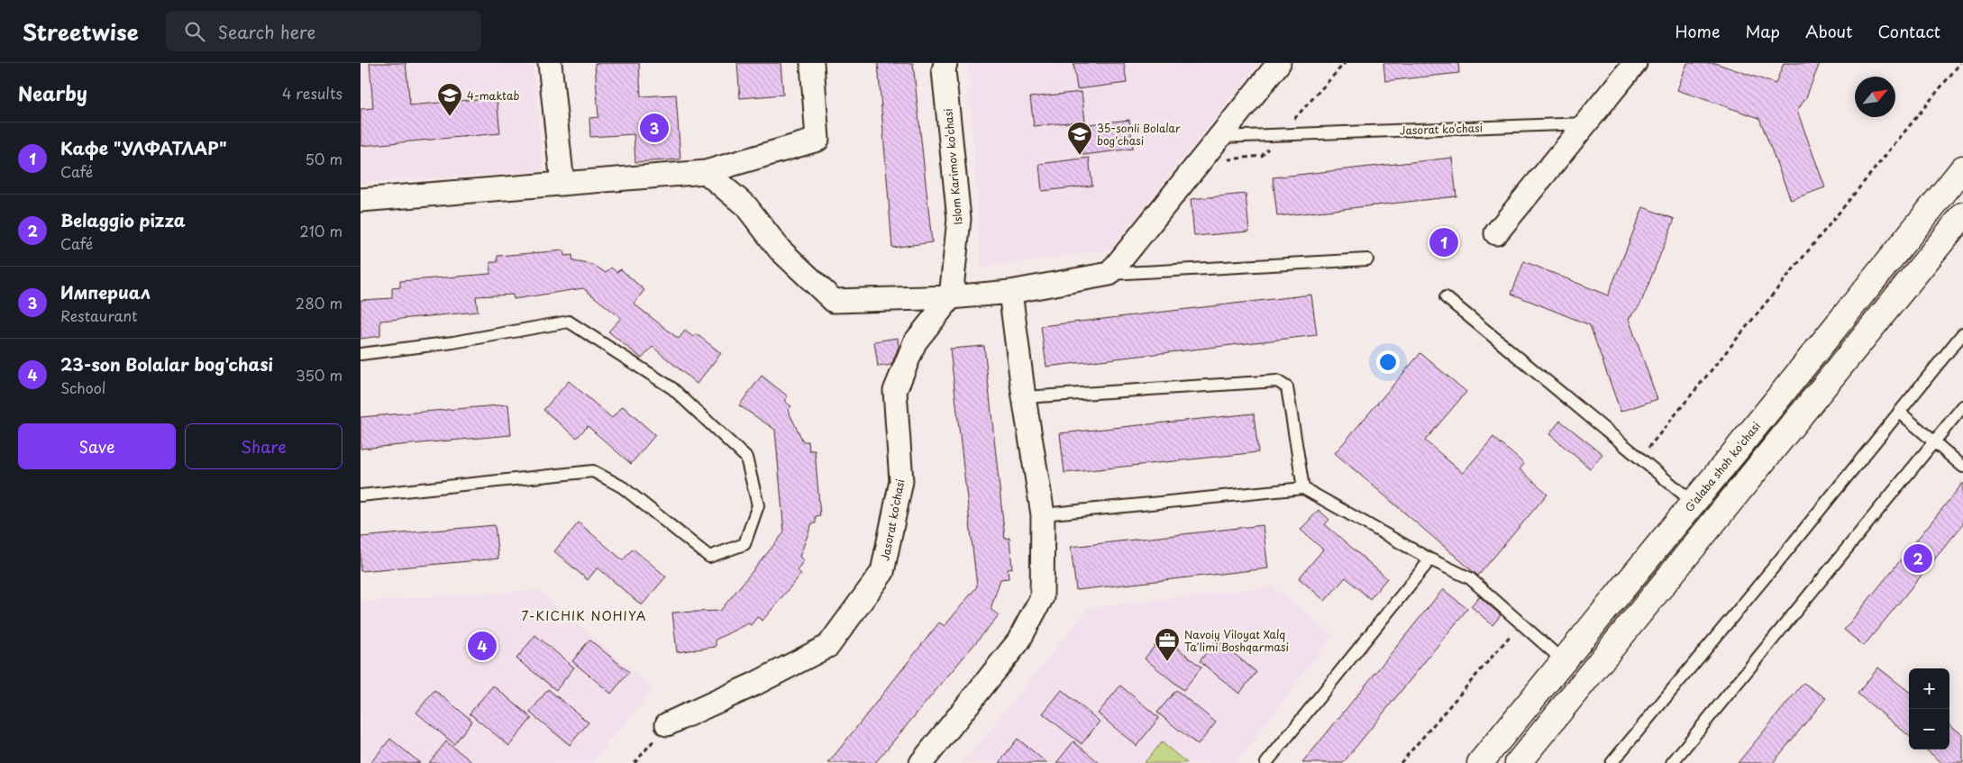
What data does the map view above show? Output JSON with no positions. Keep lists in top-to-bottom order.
{
  "streets": {
    "main road": ["G'alaba shoh ko'chasi"],
    "street": ["Jasorat ko‘chasi", "Islom Karimov ko‘chasi"]
  },
  "crossings": [
    ["Jasorat ko‘chasi", "Islom Karimov ko‘chasi"]
  ],
  "districts": ["7-KICHIK NOHIYA"],
  "places": {
    "school or university": ["4-maktab", "35-sonli Bolalar bog'chasi"],
    "office": ["Navoiy Viloyat Xalq Ta'limi Boshqarmasi"]
  },
  "north": "top right",
  "page": {
    "header": "Streetwise",
    "search": "Search here",
    "nav": [
      "Home",
      "Map",
      "About",
      "Contact"
    ],
    "heading": ["Nearby", "4 results"],
    "pins": [
      "3",
      "1",
      "2",
      "4"
    ],
    "list": [
      {
        "mark": "1",
        "name": "Кафе \"УЛФАТЛАР\"",
        "note": "Café",
        "value": "50 m"
      },
      {
        "mark": "2",
        "name": "Belaggio pizza",
        "note": "Café",
        "value": "210 m"
      },
      {
        "mark": "3",
        "name": "Империал",
        "note": "Restaurant",
        "value": "280 m"
      },
      {
        "mark": "4",
        "name": "23-son Bolalar bog'chasi",
        "note": "School",
        "value": "350 m"
      }
    ],
    "buttons": ["Save", "Share"],
    "map_buttons": ["+", "−"]
  }
}
